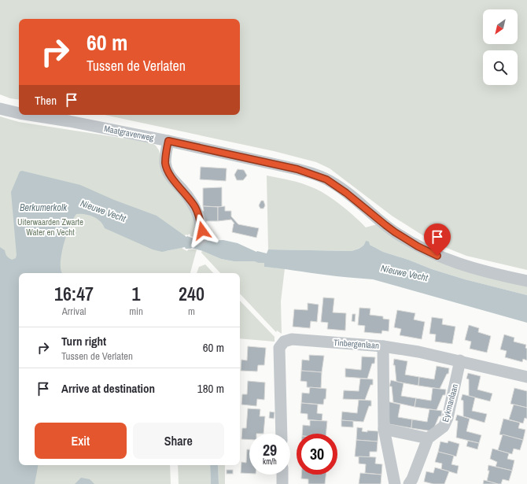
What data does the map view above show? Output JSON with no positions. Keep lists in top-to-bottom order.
{
  "streets": {
    "street": ["Maatgravenweg", "Tinbergenlaan", "Eykmanlaan"]
  },
  "crossings": [
    ["Tinbergenlaan", "Eykmanlaan"]
  ],
  "water": ["Berkumerkolk", "Nieuwe Vecht"],
  "parks": ["Uiterwaarden Zwarte Water en Vecht"],
  "north": "bottom left",
  "page": {
    "turn": ["60 m", "Tussen de Verlaten"],
    "then": "Then",
    "eta": [
      "16:47",
      "Arrival",
      "1",
      "min",
      "240",
      "m"
    ],
    "list": [
      {
        "name": "Turn right",
        "note": "Tussen de Verlaten",
        "value": "60 m"
      },
      {
        "name": "Arrive at destination",
        "value": "180 m"
      }
    ],
    "buttons": ["Exit", "Share"],
    "speed": "29 km/h",
    "limit": "30"
  }
}
